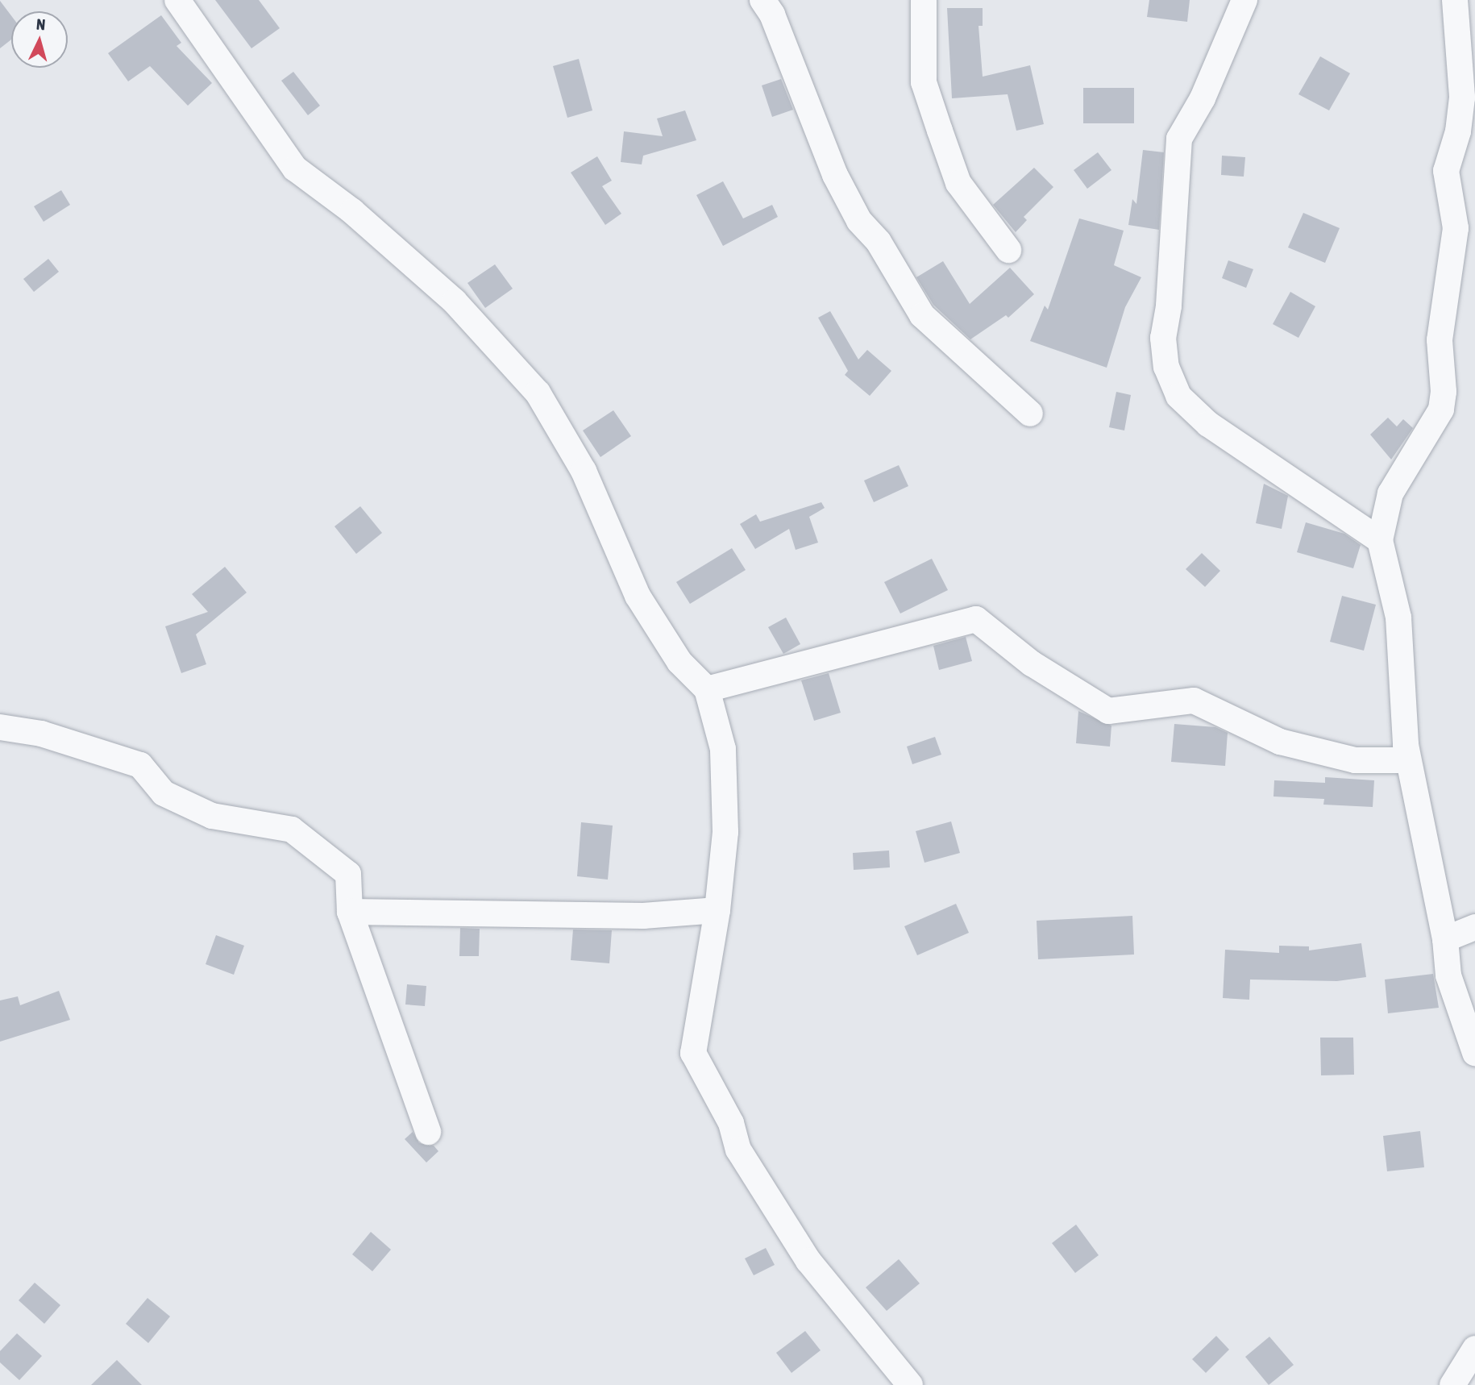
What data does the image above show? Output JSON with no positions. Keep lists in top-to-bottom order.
{
  "north": "top"
}
